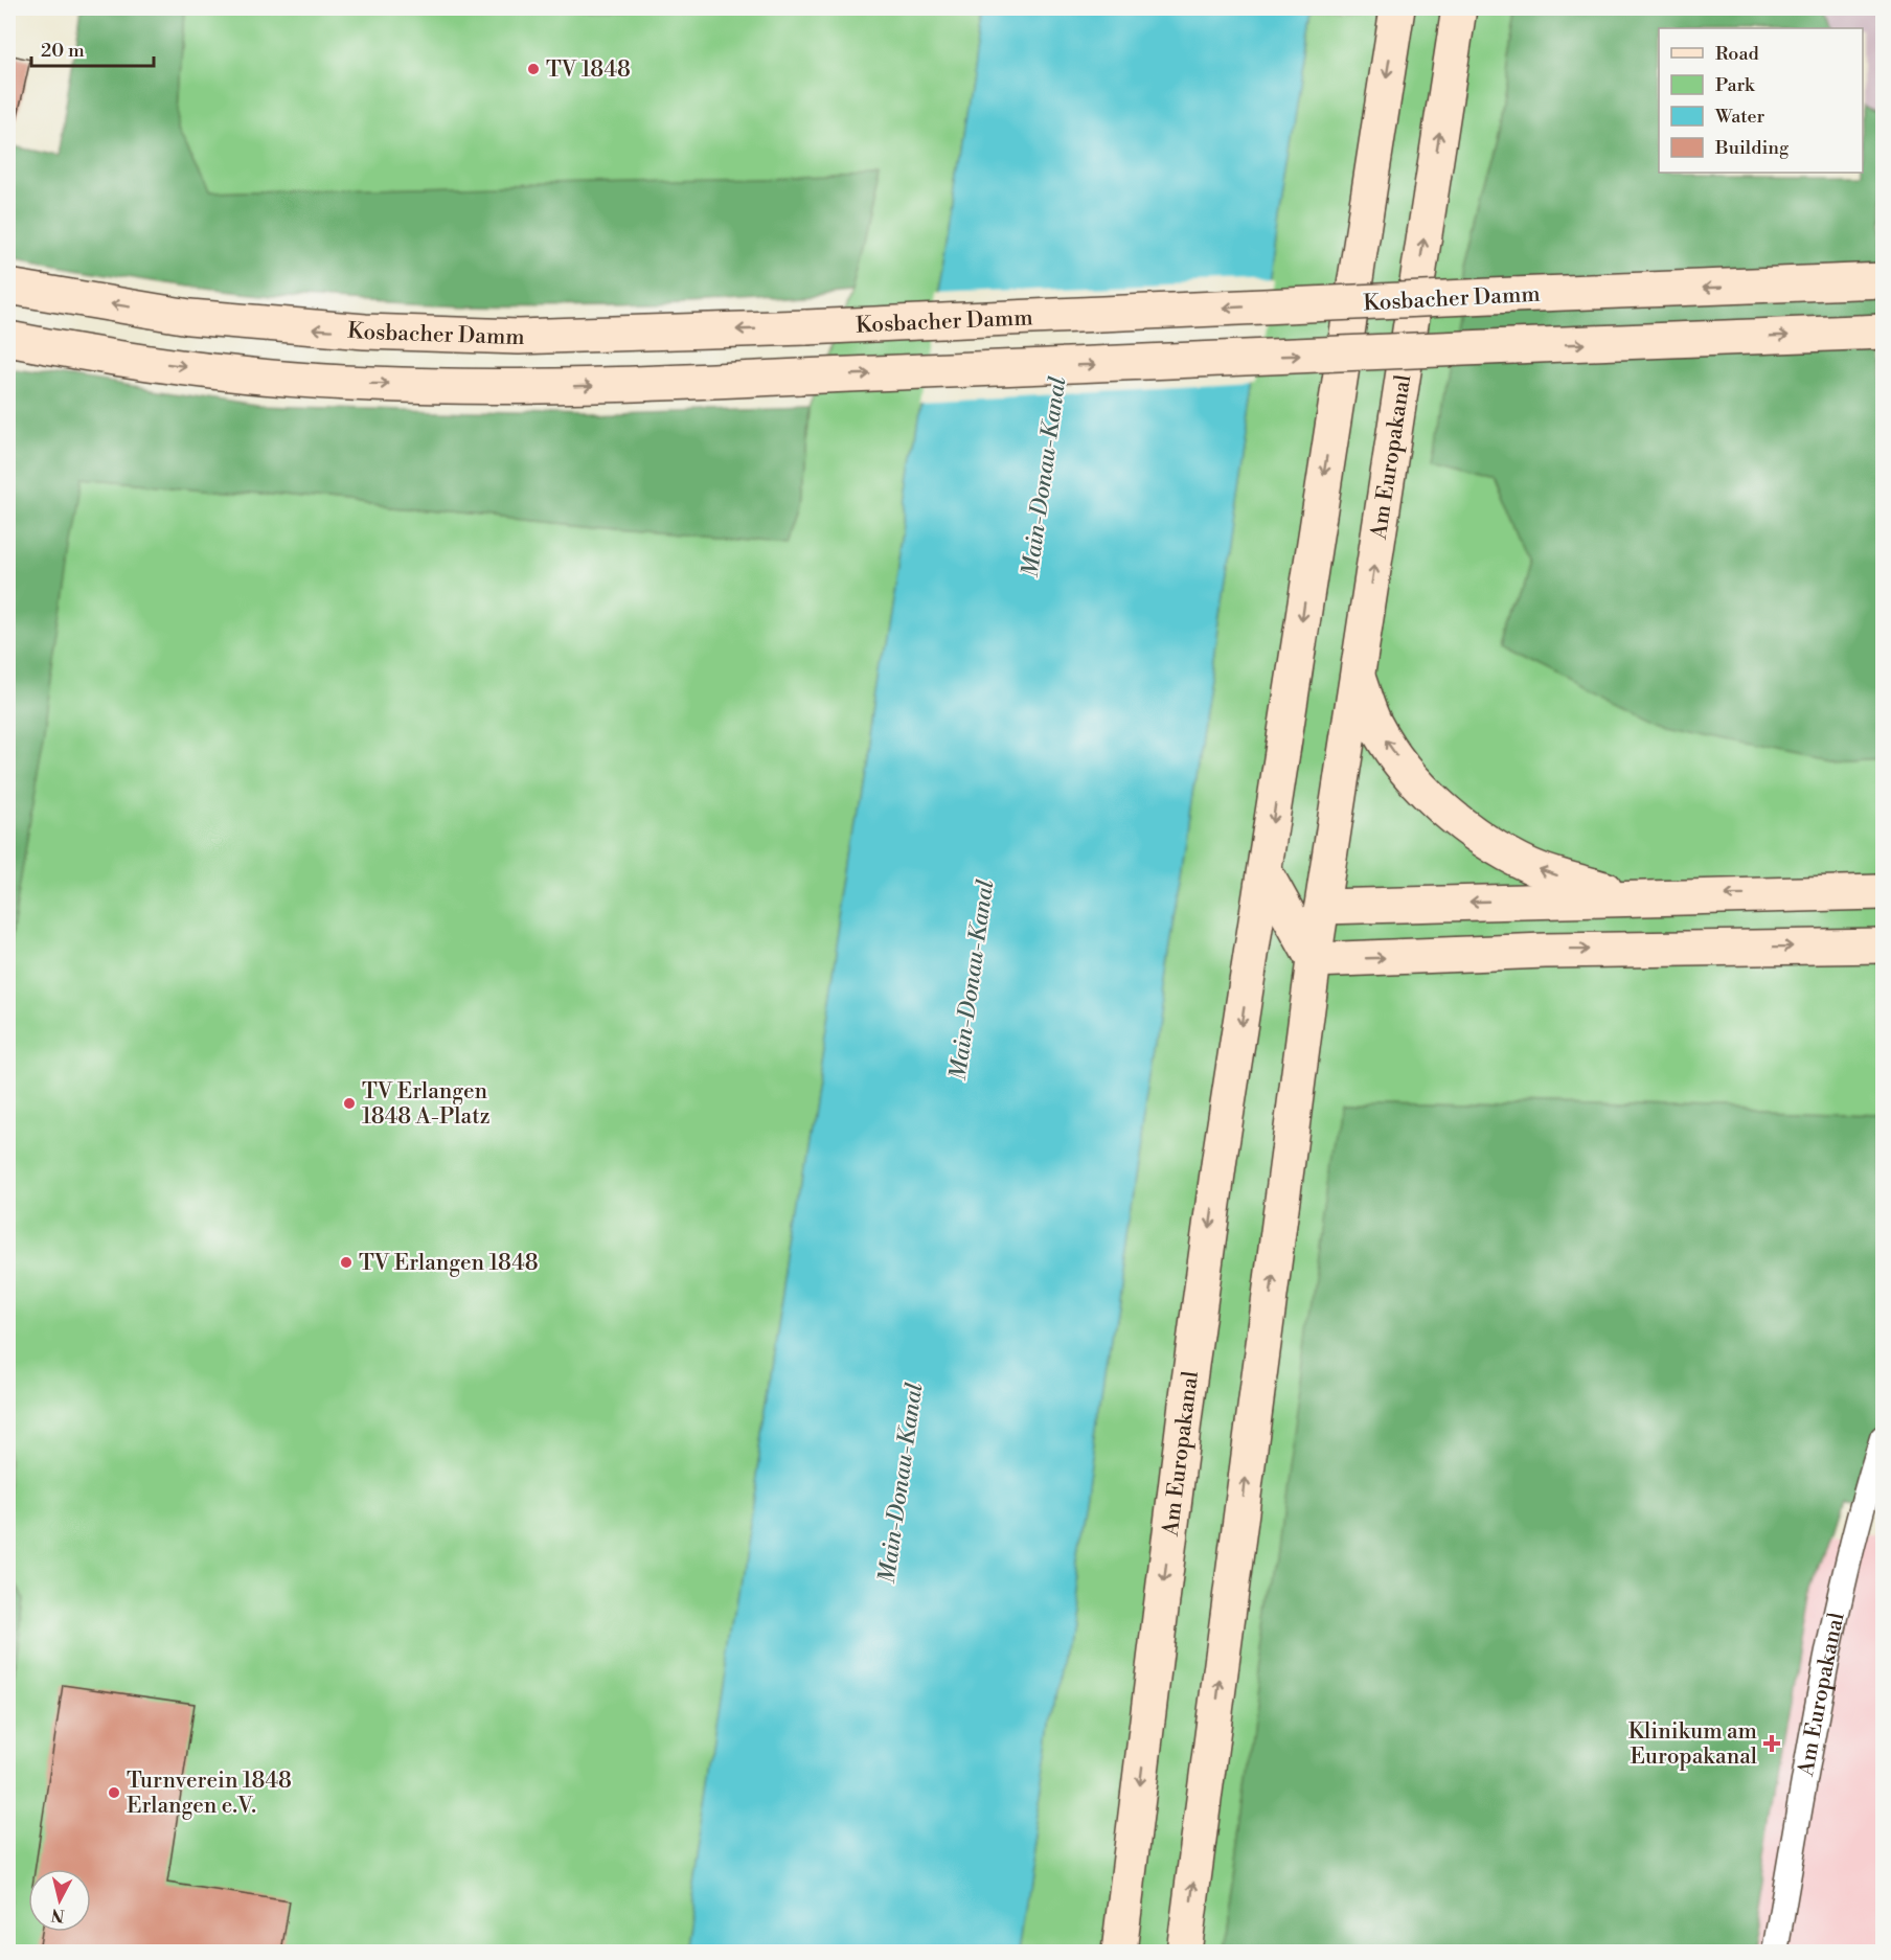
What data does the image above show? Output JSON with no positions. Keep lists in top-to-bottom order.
{
  "streets": {
    "main road": ["Kosbacher Damm", "Am Europakanal"]
  },
  "water": ["Main-Donau-Kanal"],
  "places": {
    "other": [
      "TV 1848",
      "TV Erlangen 1848 A-Platz",
      "TV Erlangen 1848",
      "Turnverein 1848 Erlangen e.V."
    ],
    "health": ["Klinikum am Europakanal"]
  },
  "legend": [
    "Road",
    "Park",
    "Water",
    "Building"
  ],
  "scale_bar": "20 m",
  "north": "bottom"
}
